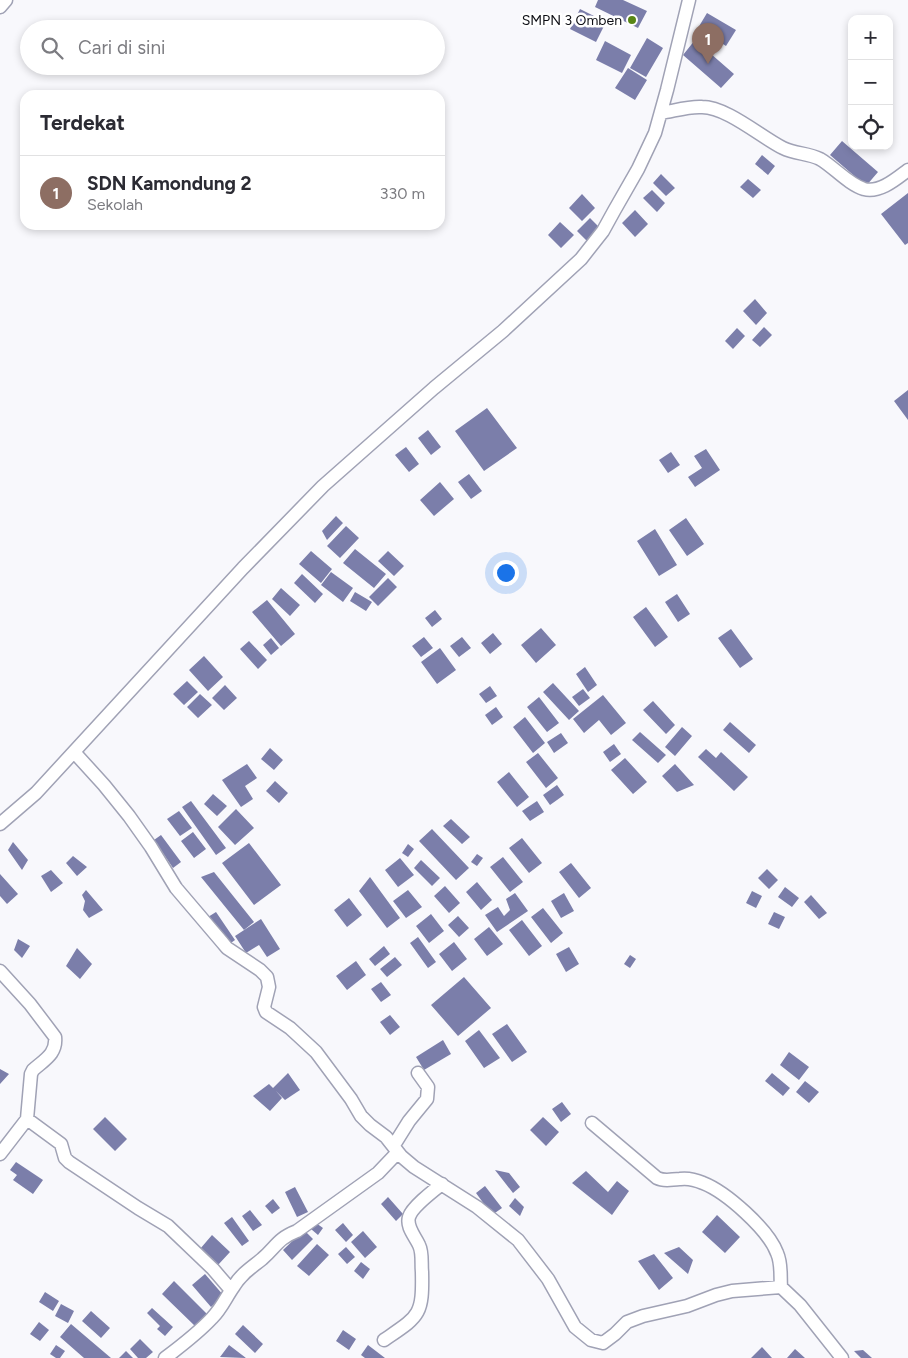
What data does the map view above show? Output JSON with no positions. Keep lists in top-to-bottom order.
{
  "places": ["SMPN 3 Omben"],
  "page": {
    "map_buttons": ["+", "−"],
    "search": "Cari di sini",
    "pins": "1",
    "heading": "Terdekat",
    "list": [
      {
        "mark": "1",
        "name": "SDN Kamondung 2",
        "note": "Sekolah",
        "value": "330 m"
      }
    ]
  }
}
